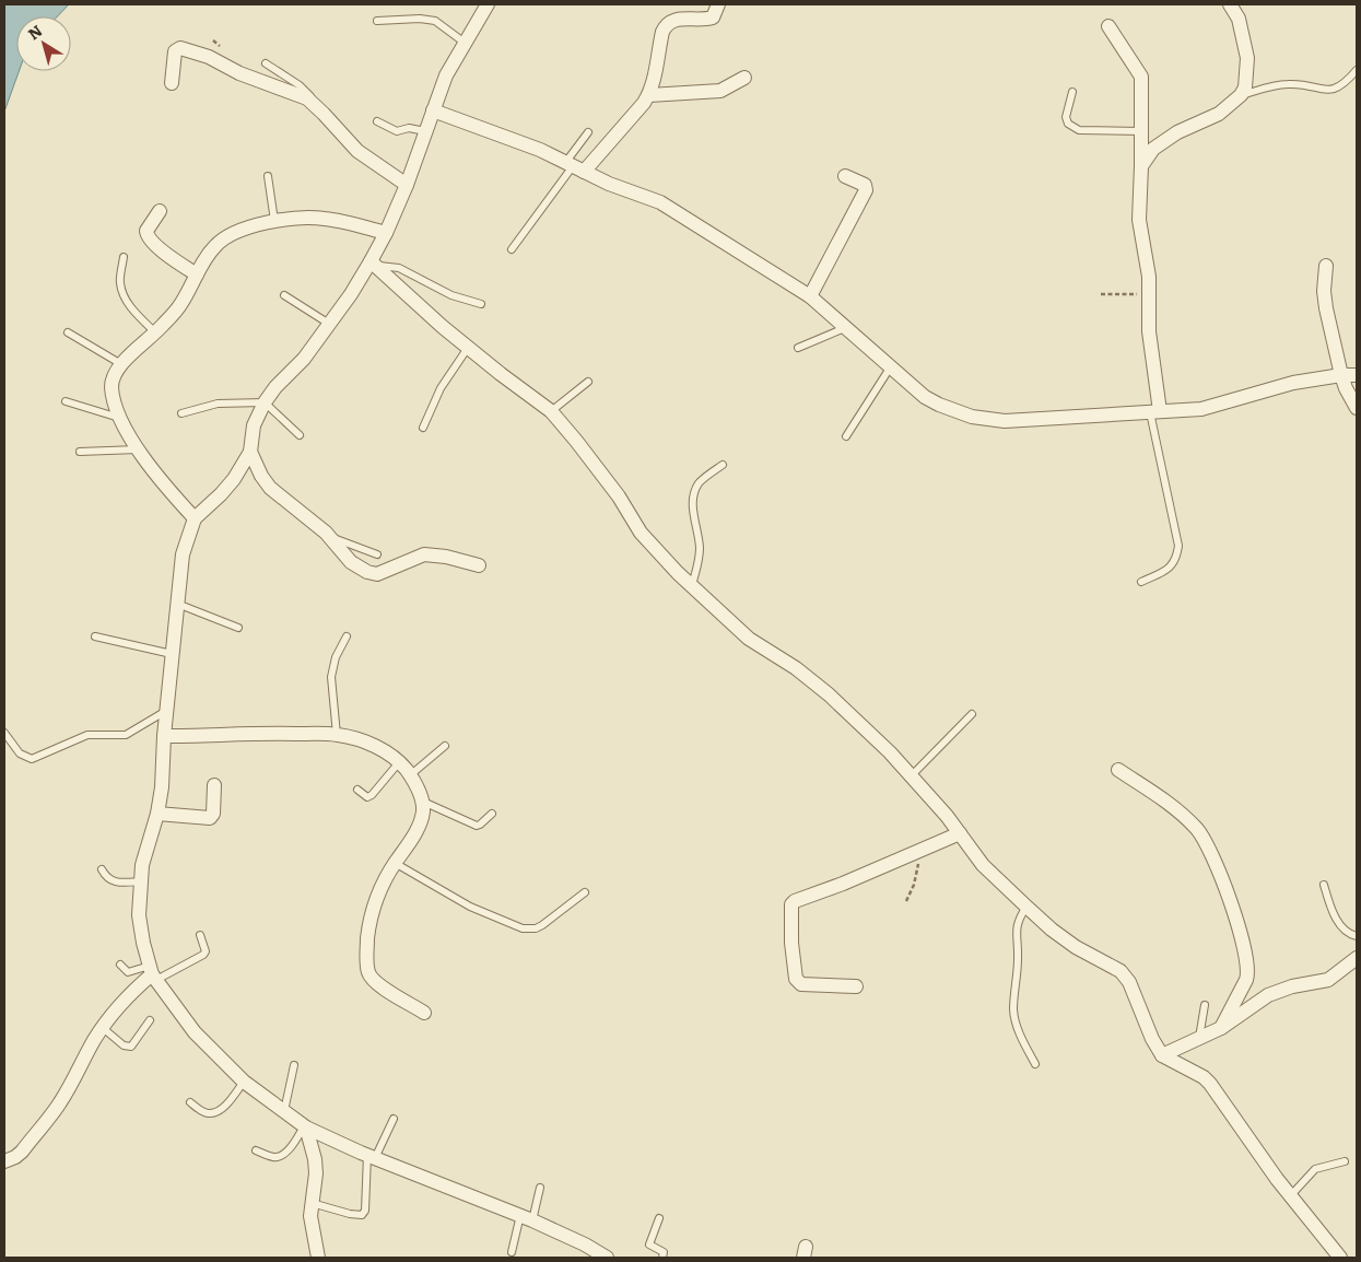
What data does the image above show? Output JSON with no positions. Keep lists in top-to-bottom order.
{
  "north": "top left"
}
